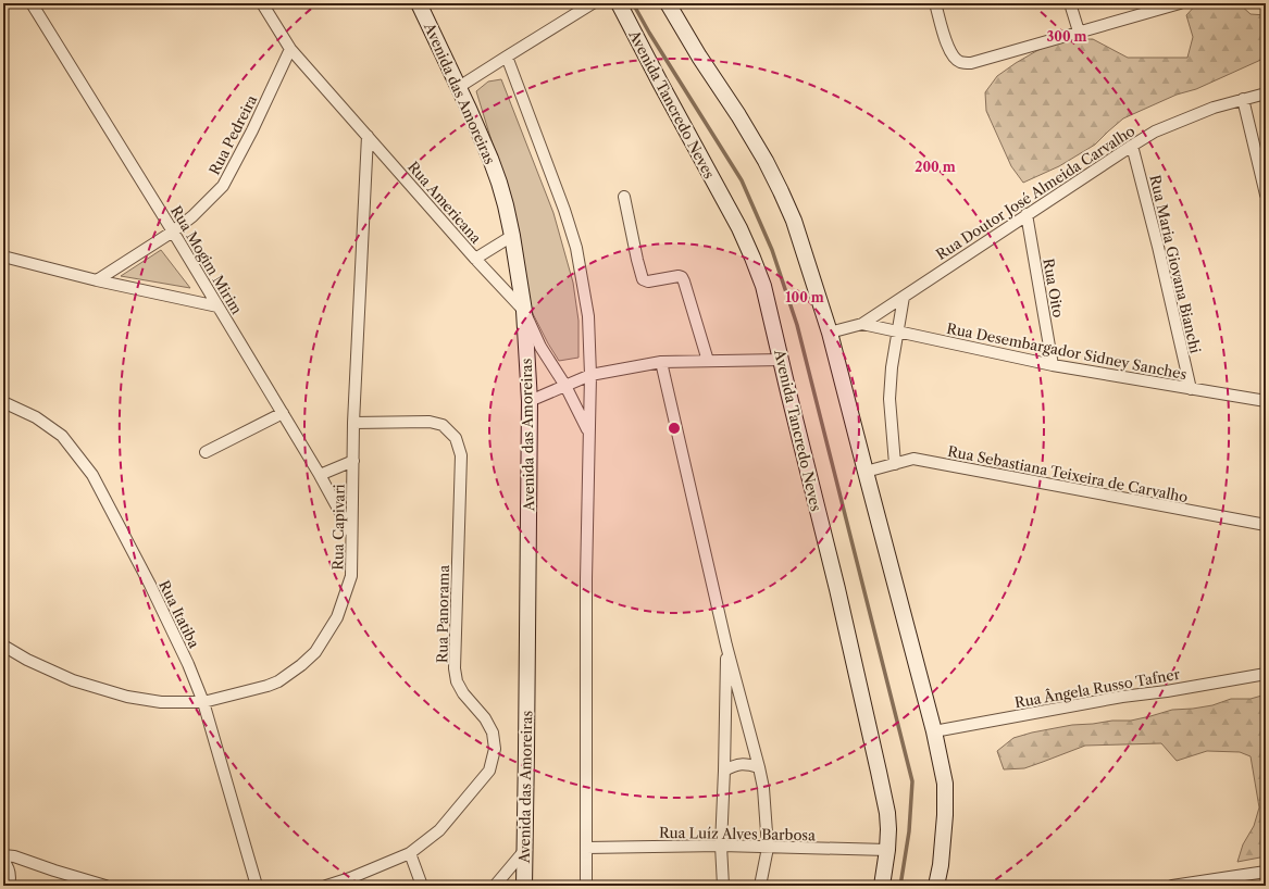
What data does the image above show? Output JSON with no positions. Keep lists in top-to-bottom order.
{
  "streets": {
    "main road": ["Avenida das Amoreiras", "Avenida Tancredo Neves"],
    "street": [
      "Rua Pedreira",
      "Rua Doutor José Almeida Carvalho",
      "Rua Americana",
      "Rua Mogim Mirim",
      "Rua Maria Giovana Bianchi",
      "Rua Oito",
      "Rua Desembargador Sidney Sanches",
      "Rua Sebastiana Teixeira de Carvalho",
      "Rua Capivari",
      "Rua Itatiba",
      "Rua Panorama",
      "Rua Ângela Russo Tafner",
      "Rua Luíz Alves Barbosa"
    ]
  },
  "crossings": [
    ["Avenida das Amoreiras", "Rua Americana"],
    ["Avenida Tancredo Neves", "Rua Luíz Alves Barbosa"],
    ["Rua Pedreira", "Rua Americana"],
    ["Rua Pedreira", "Rua Mogim Mirim"],
    ["Rua Doutor José Almeida Carvalho", "Rua Maria Giovana Bianchi"],
    ["Rua Doutor José Almeida Carvalho", "Rua Oito"],
    ["Rua Doutor José Almeida Carvalho", "Rua Desembargador Sidney Sanches"],
    ["Rua Americana", "Rua Capivari"],
    ["Rua Mogim Mirim", "Rua Capivari"],
    ["Rua Maria Giovana Bianchi", "Rua Desembargador Sidney Sanches"],
    ["Rua Oito", "Rua Desembargador Sidney Sanches"],
    ["Rua Capivari", "Rua Itatiba"],
    ["Rua Capivari", "Rua Panorama"]
  ],
  "rings": ["300 m", "200 m", "100 m"]
}
